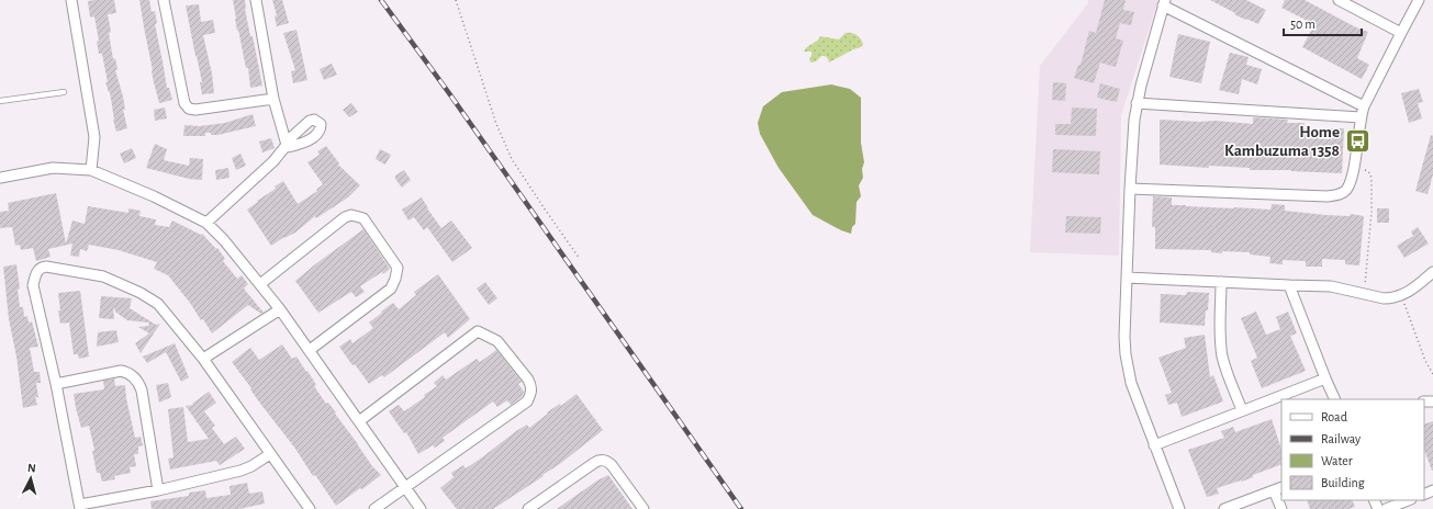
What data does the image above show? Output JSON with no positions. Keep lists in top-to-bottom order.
{
  "places": {
    "bus stop": ["Home Kambuzuma 1358"]
  },
  "legend": [
    "Road",
    "Railway",
    "Water",
    "Building"
  ],
  "scale_bar": "50 m",
  "north": "top"
}
